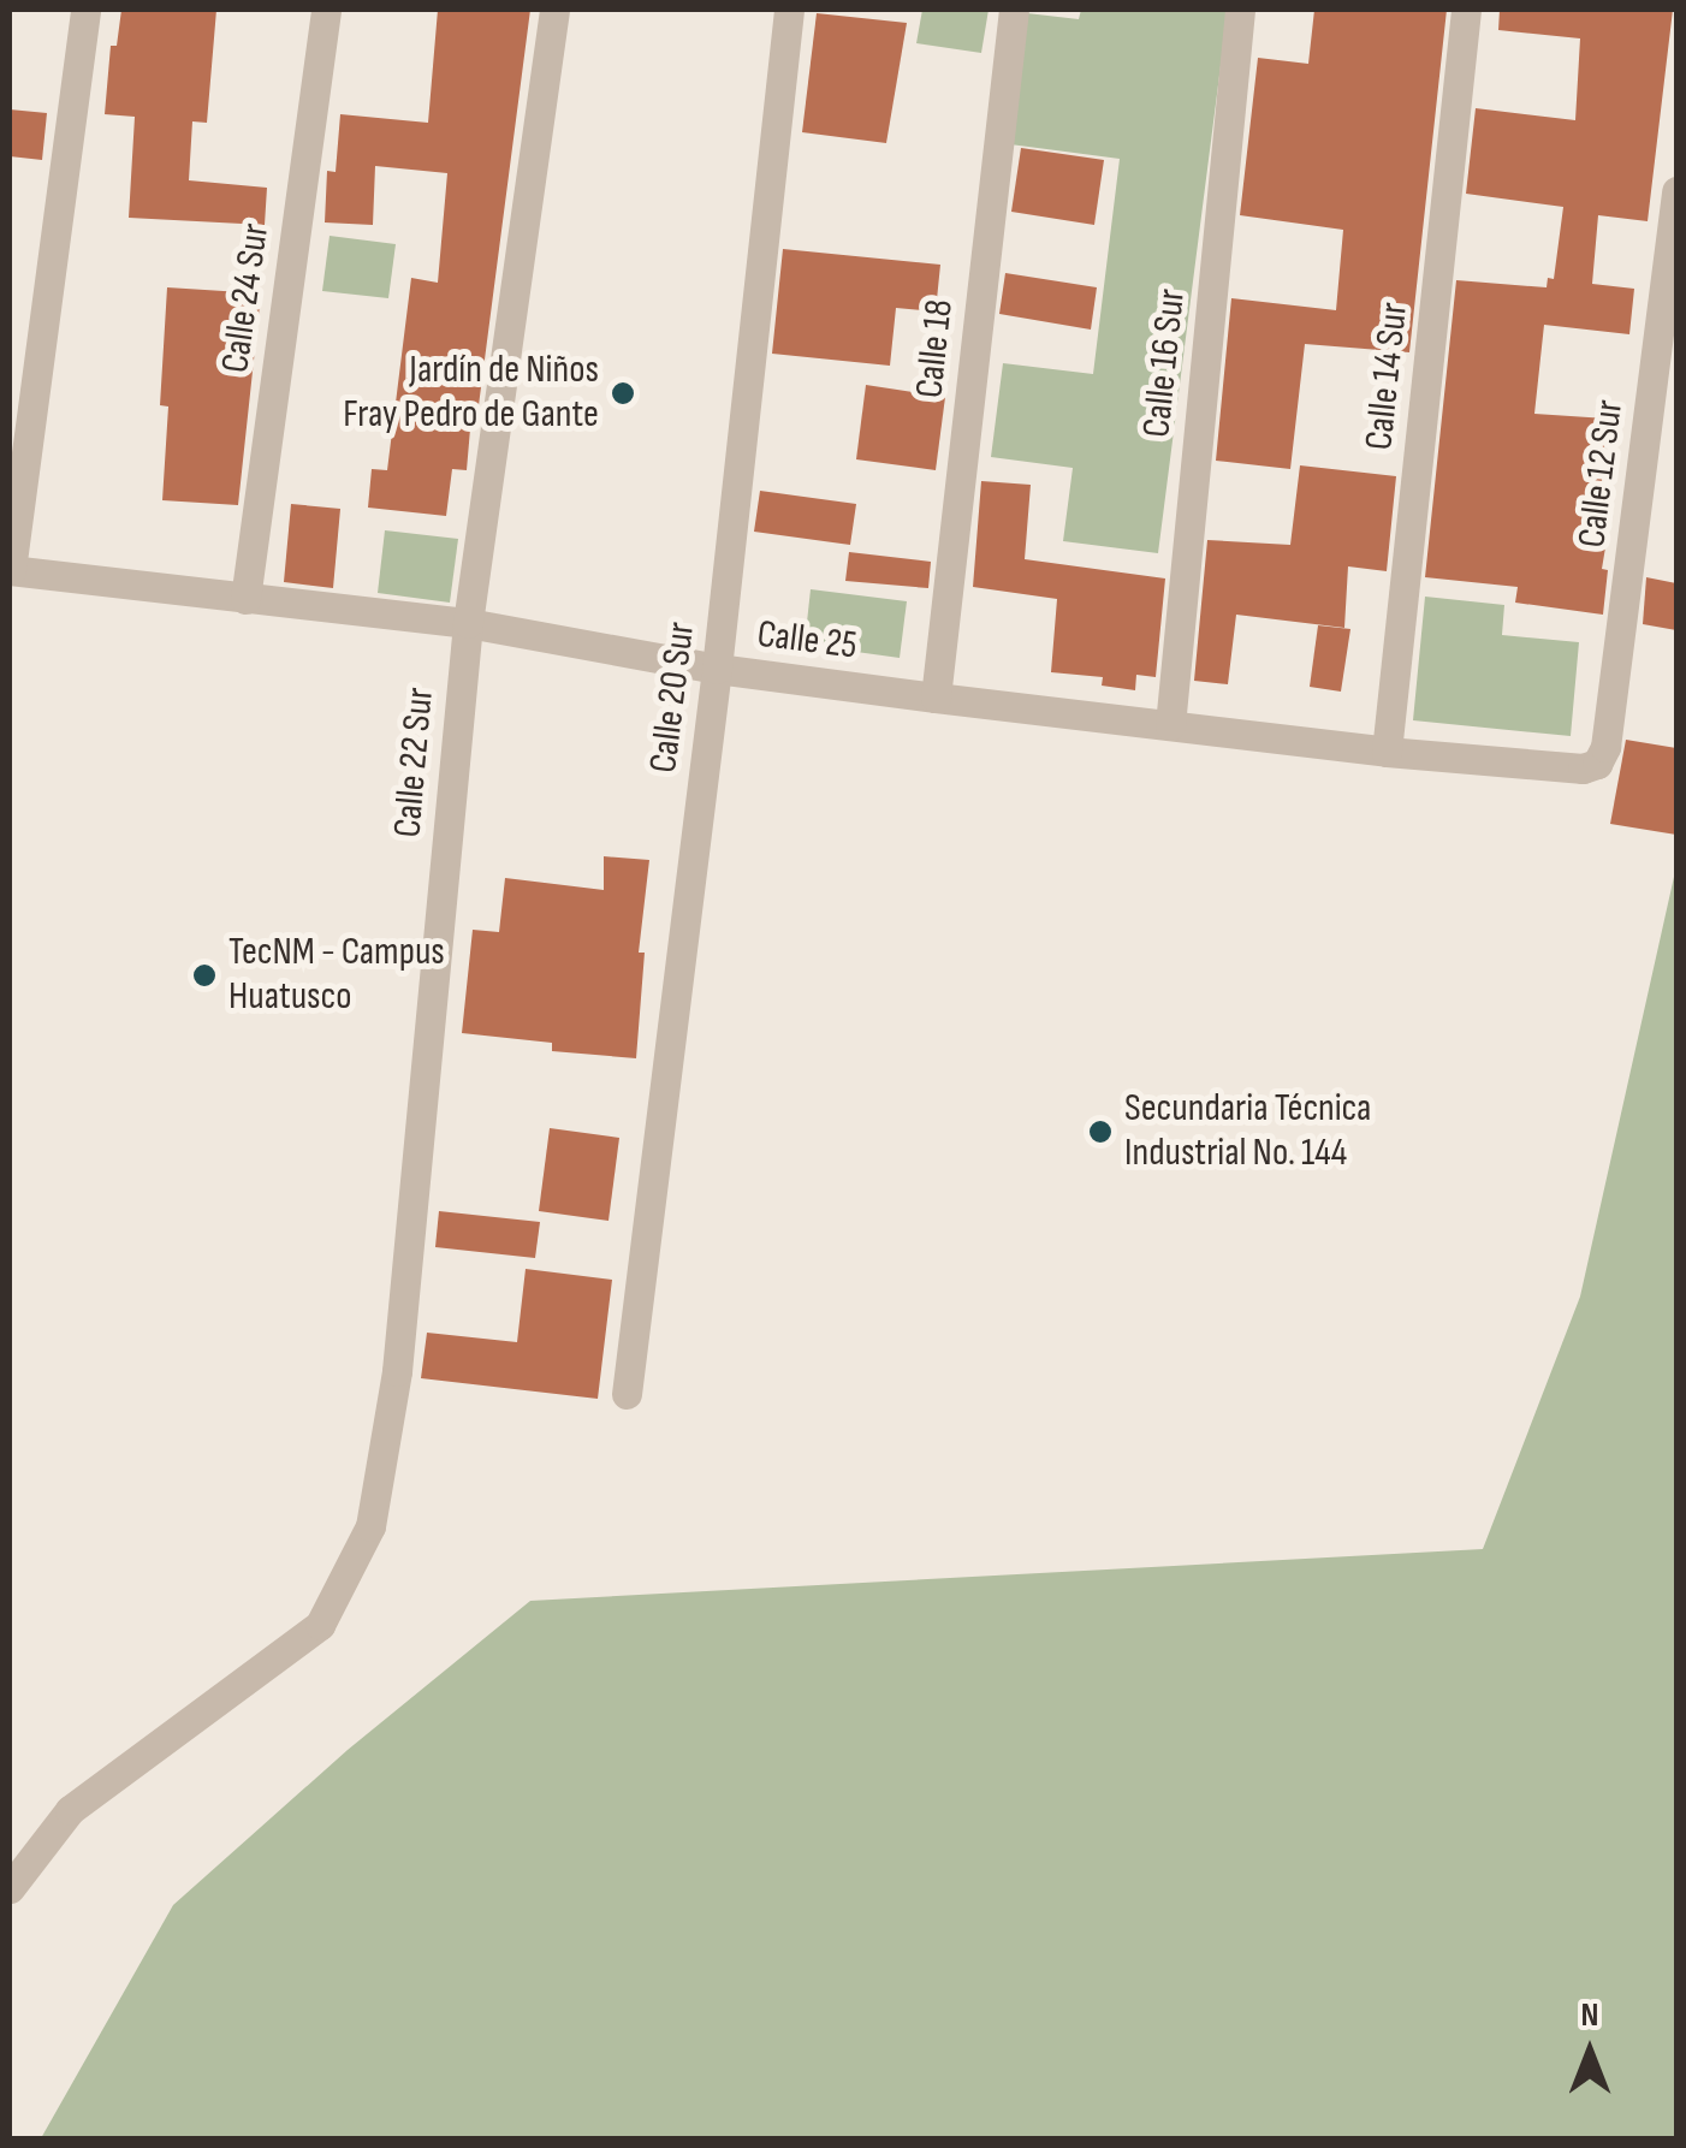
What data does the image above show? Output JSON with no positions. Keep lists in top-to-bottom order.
{
  "streets": {
    "street": [
      "Calle 24 Sur",
      "Calle 18",
      "Calle 16 Sur",
      "Calle 14 Sur",
      "Calle 12 Sur",
      "Calle 25",
      "Calle 20 Sur",
      "Calle 22 Sur"
    ]
  },
  "crossings": [
    ["Calle 24 Sur", "Calle 25"],
    ["Calle 18", "Calle 25"],
    ["Calle 16 Sur", "Calle 25"],
    ["Calle 14 Sur", "Calle 25"],
    ["Calle 12 Sur", "Calle 25"],
    ["Calle 25", "Calle 20 Sur"],
    ["Calle 25", "Calle 22 Sur"]
  ],
  "places": ["Jardín de Niños Fray Pedro de Gante", "TecNM - Campus Huatusco", "Secundaria Técnica Industrial No. 144"],
  "north": "top"
}
